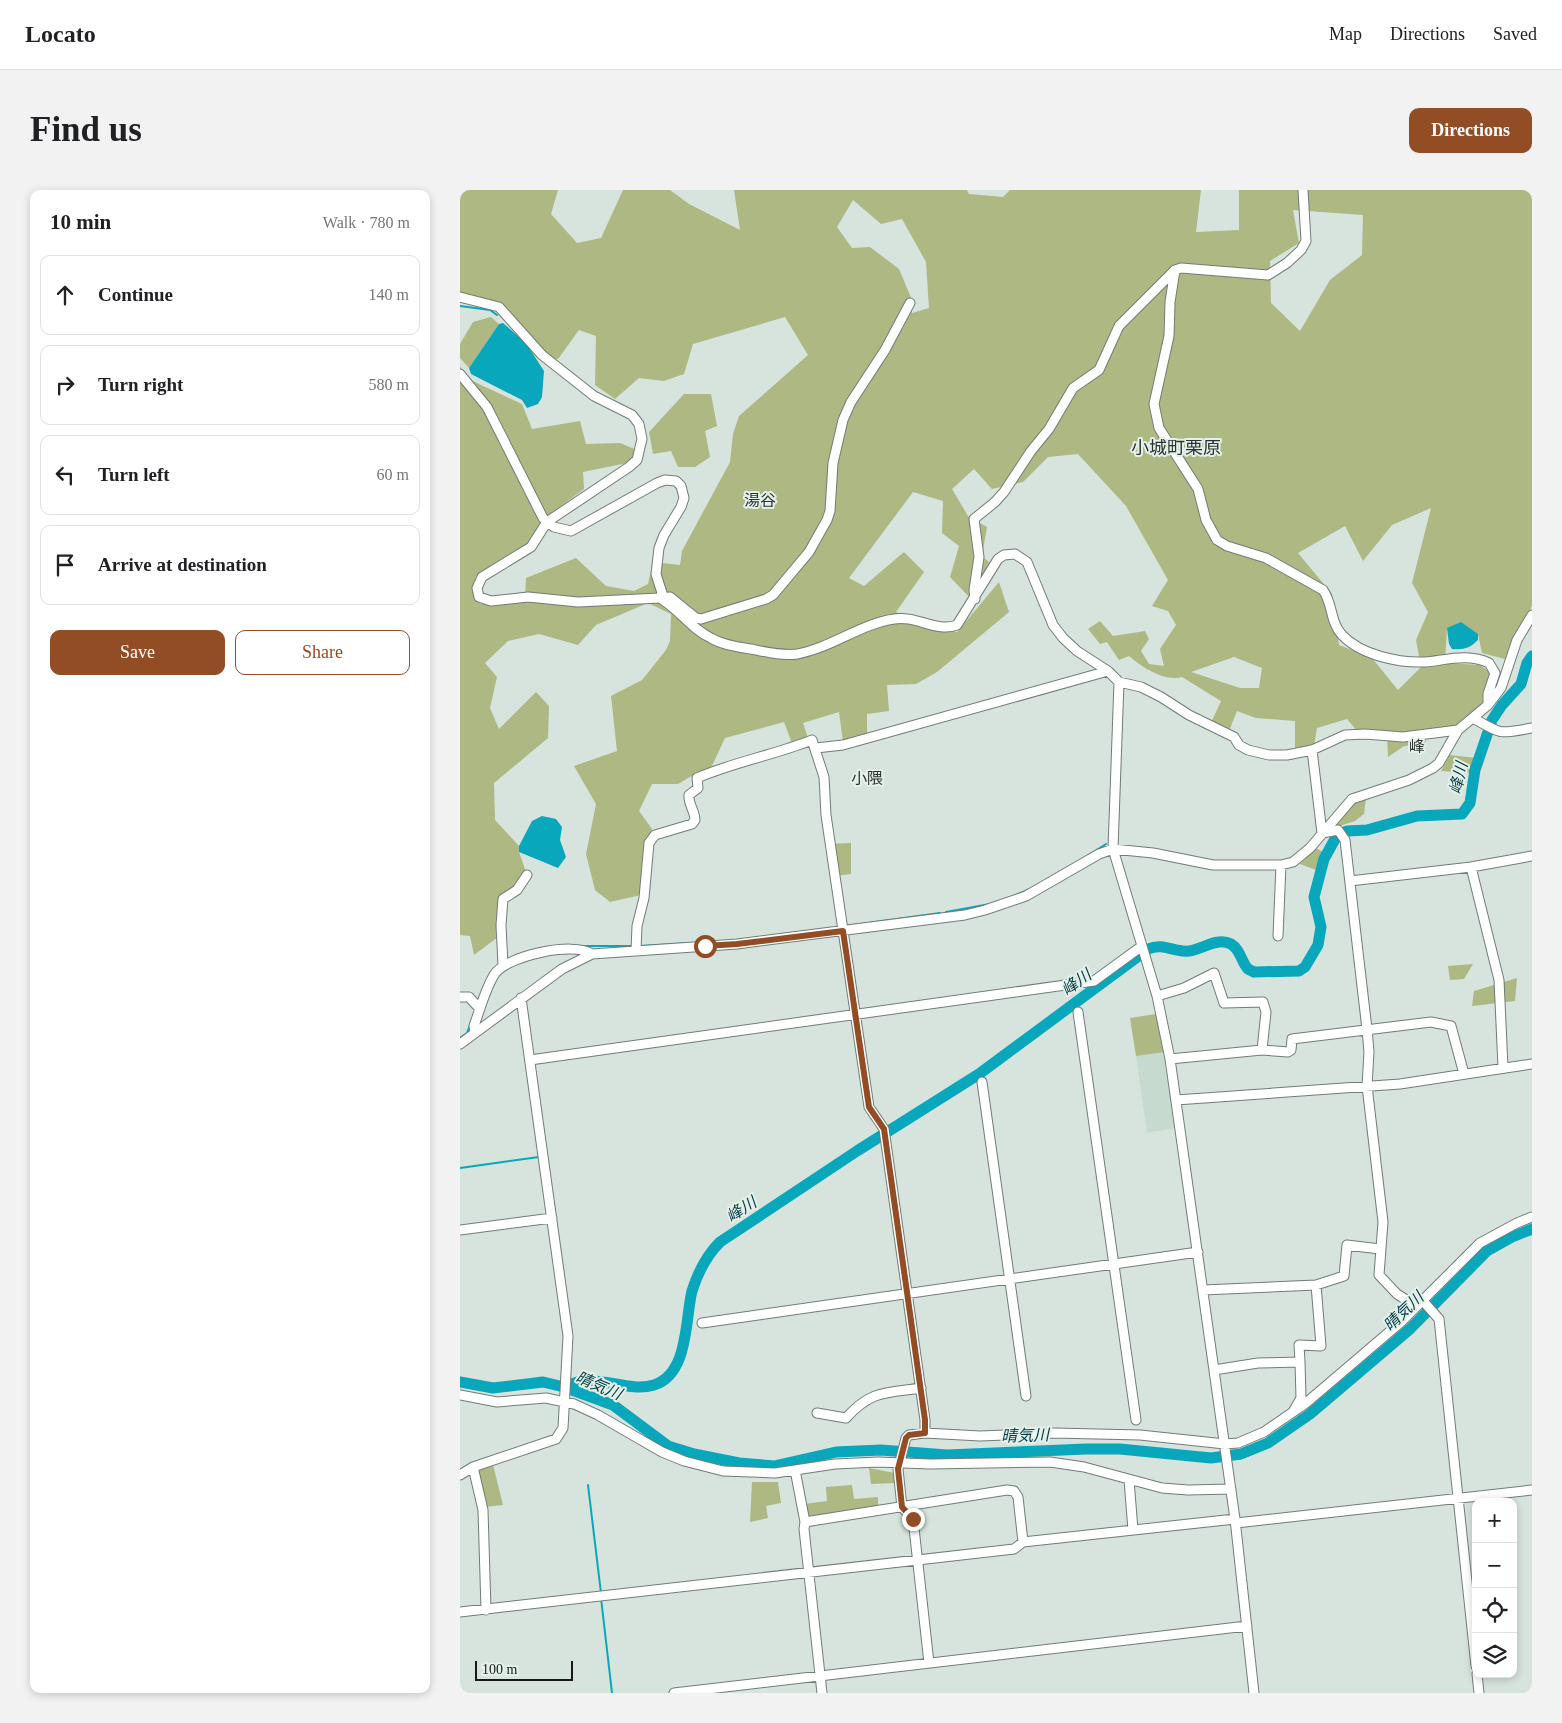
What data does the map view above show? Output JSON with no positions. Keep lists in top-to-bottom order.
{
  "districts": [
    "小城町栗原",
    "湯谷",
    "峰",
    "小隈"
  ],
  "water": ["峰川", "晴気川"],
  "scale_bar": "100 m",
  "page": {
    "header": "Locato",
    "nav": ["Map", "Directions", "Saved"],
    "buttons": [
      "Directions",
      ["Save", "Share"]
    ],
    "title": "Find us",
    "heading": ["10 min", "Walk · 780 m"],
    "list": [
      ["Continue", "140 m"],
      ["Turn right", "580 m"],
      ["Turn left", "60 m"],
      "Arrive at destination"
    ],
    "map_buttons": ["+", "−"],
    "scale": "100 m"
  }
}
